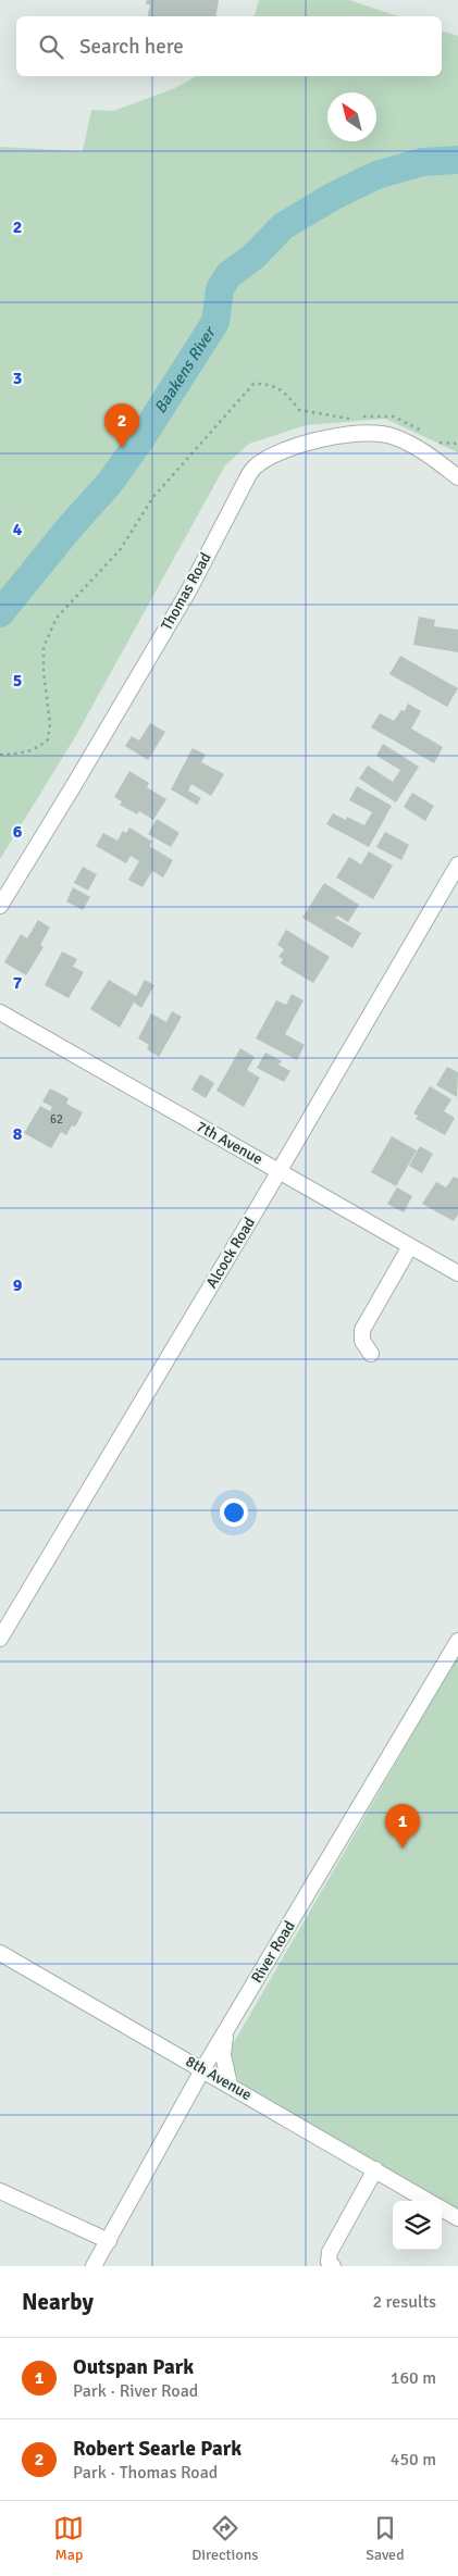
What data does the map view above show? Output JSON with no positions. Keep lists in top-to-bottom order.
{
  "streets": {
    "street": [
      "Thomas Road",
      "7th Avenue",
      "Alcock Road",
      "River Road",
      "8th Avenue"
    ]
  },
  "crossings": [
    ["7th Avenue", "Alcock Road"],
    ["River Road", "8th Avenue"]
  ],
  "water": ["Baakens River"],
  "house_numbers": ["62"],
  "north": "top left",
  "page": {
    "search": "Search here",
    "pins": ["2", "1"],
    "heading": ["Nearby", "2 results"],
    "list": [
      {
        "mark": "1",
        "name": "Outspan Park",
        "note": "Park · River Road",
        "value": "160 m"
      },
      {
        "mark": "2",
        "name": "Robert Searle Park",
        "note": "Park · Thomas Road",
        "value": "450 m"
      }
    ],
    "nav": ["Map", "Directions", "Saved"]
  },
  "grid": {
    "rows": [
      "2",
      "3",
      "4",
      "5",
      "6",
      "7",
      "8",
      "9"
    ]
  }
}
